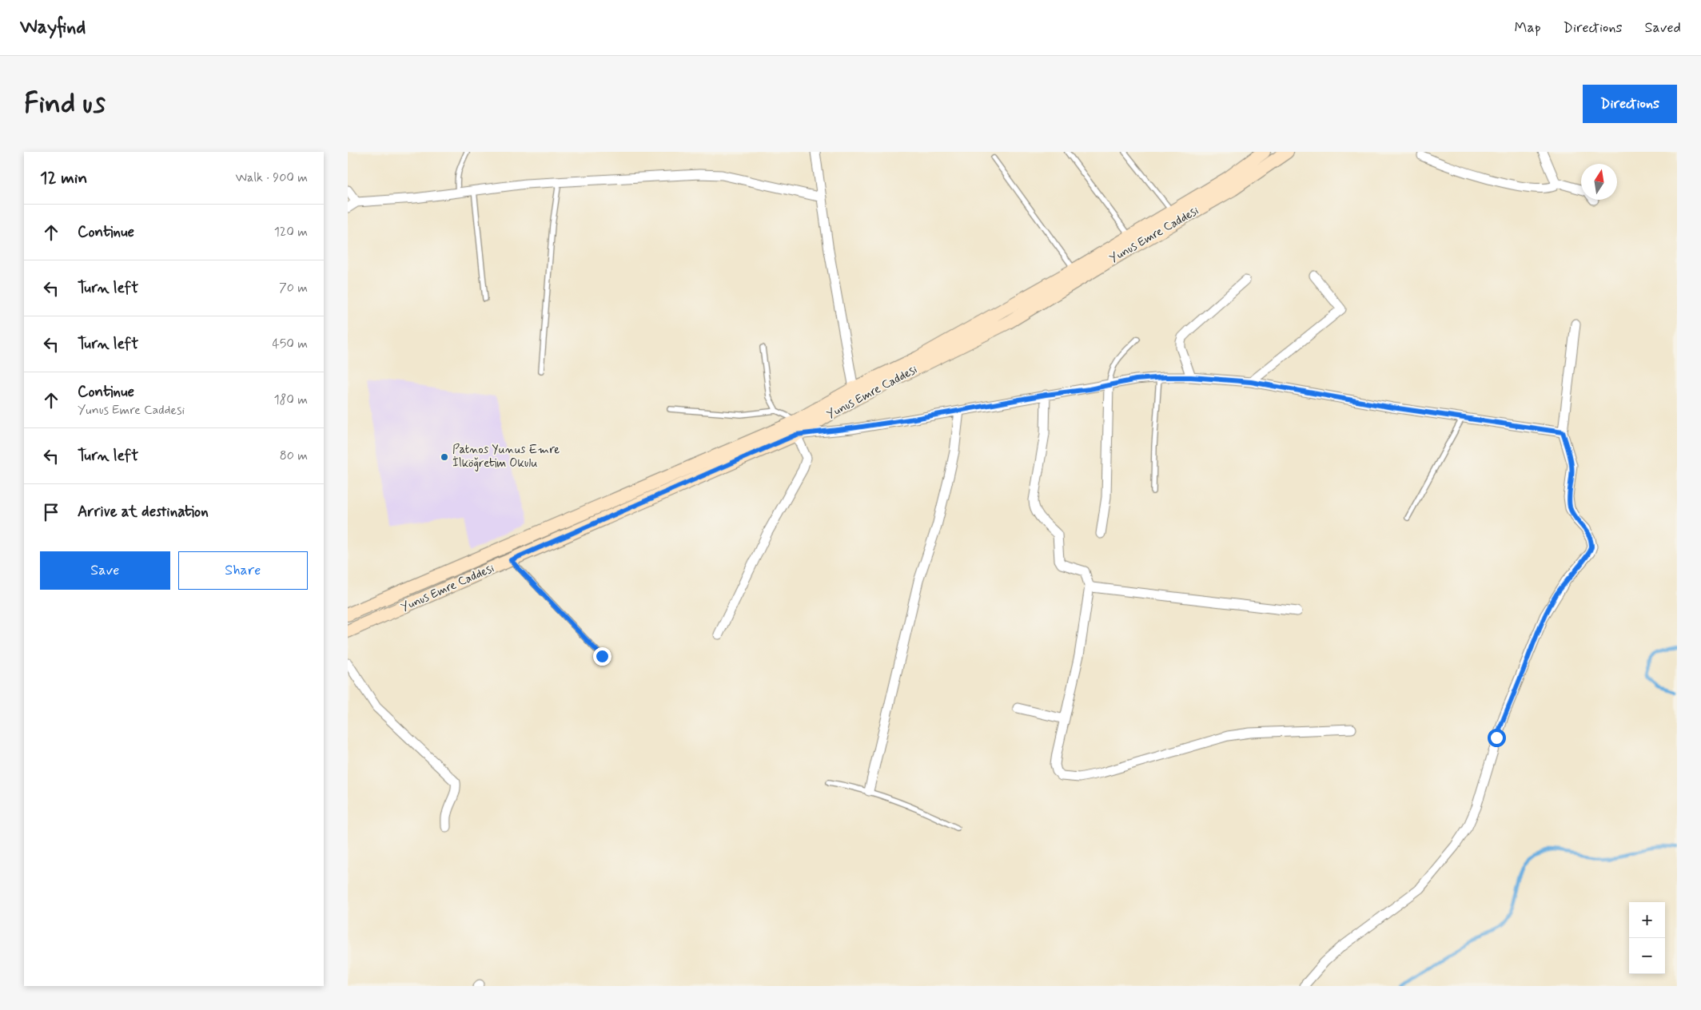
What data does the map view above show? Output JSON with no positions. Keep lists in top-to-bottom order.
{
  "streets": {
    "street": ["Yunus Emre Caddesi"]
  },
  "places": ["Patnos Yunus Emre İlköğretim Okulu"],
  "north": "top",
  "page": {
    "header": "Wayfind",
    "nav": ["Map", "Directions", "Saved"],
    "buttons": [
      "Directions",
      ["Save", "Share"]
    ],
    "title": "Find us",
    "heading": ["12 min", "Walk · 900 m"],
    "list": [
      ["Continue", "120 m"],
      ["Turn left", "70 m"],
      ["Turn left", "450 m"],
      ["Continue", "Yunus Emre Caddesi", "180 m"],
      ["Turn left", "80 m"],
      "Arrive at destination"
    ],
    "map_buttons": ["+", "−"]
  }
}
